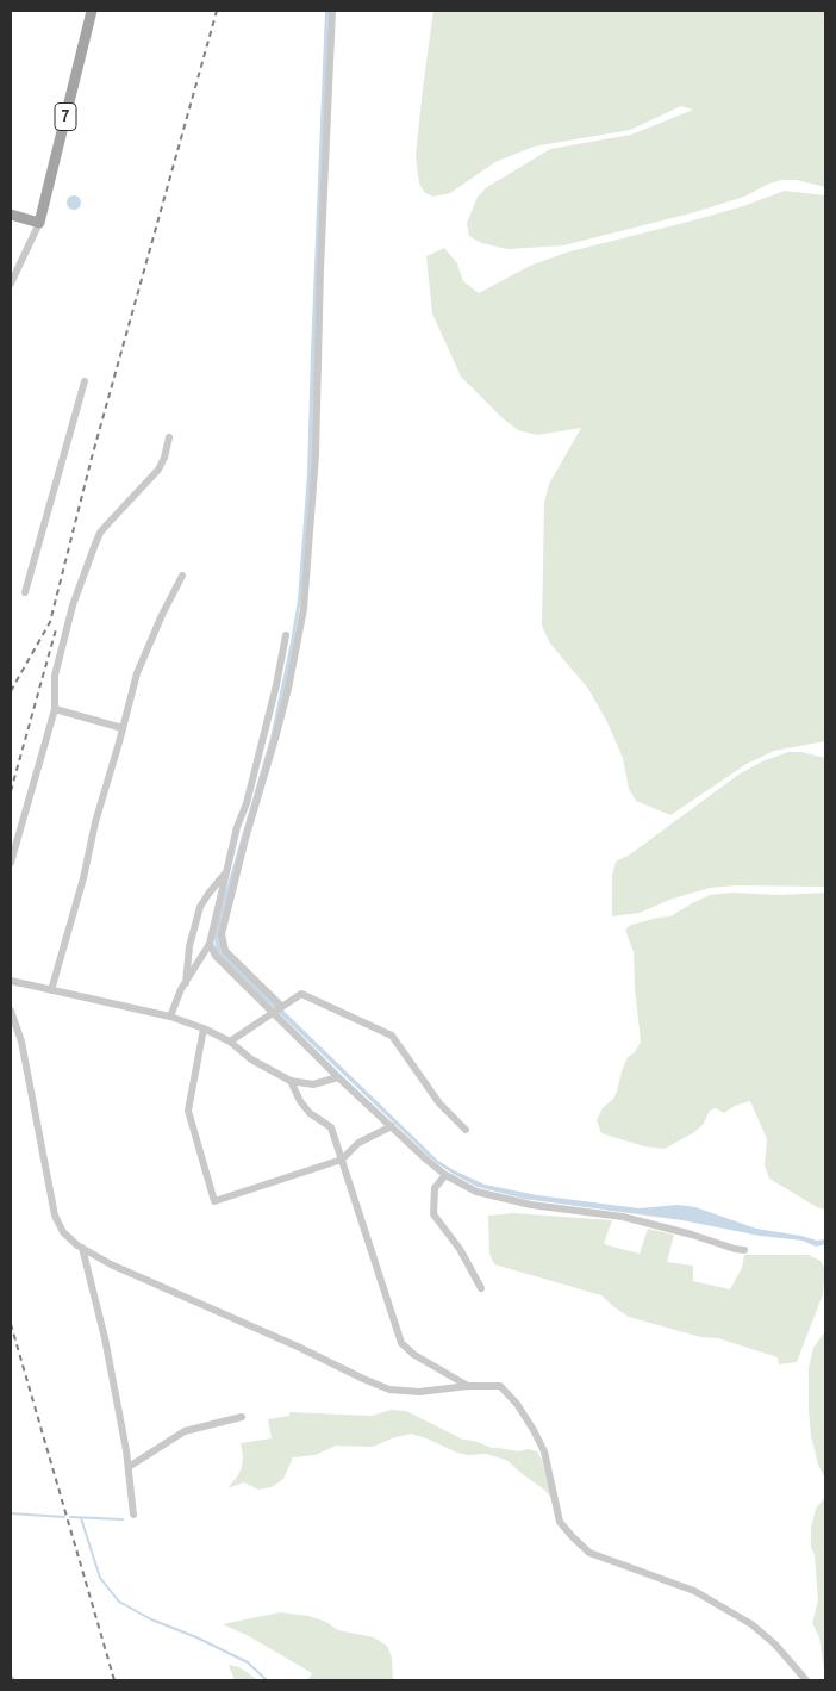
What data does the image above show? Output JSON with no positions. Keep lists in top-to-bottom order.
{
  "streets": {
    "main road": ["7"]
  }
}
